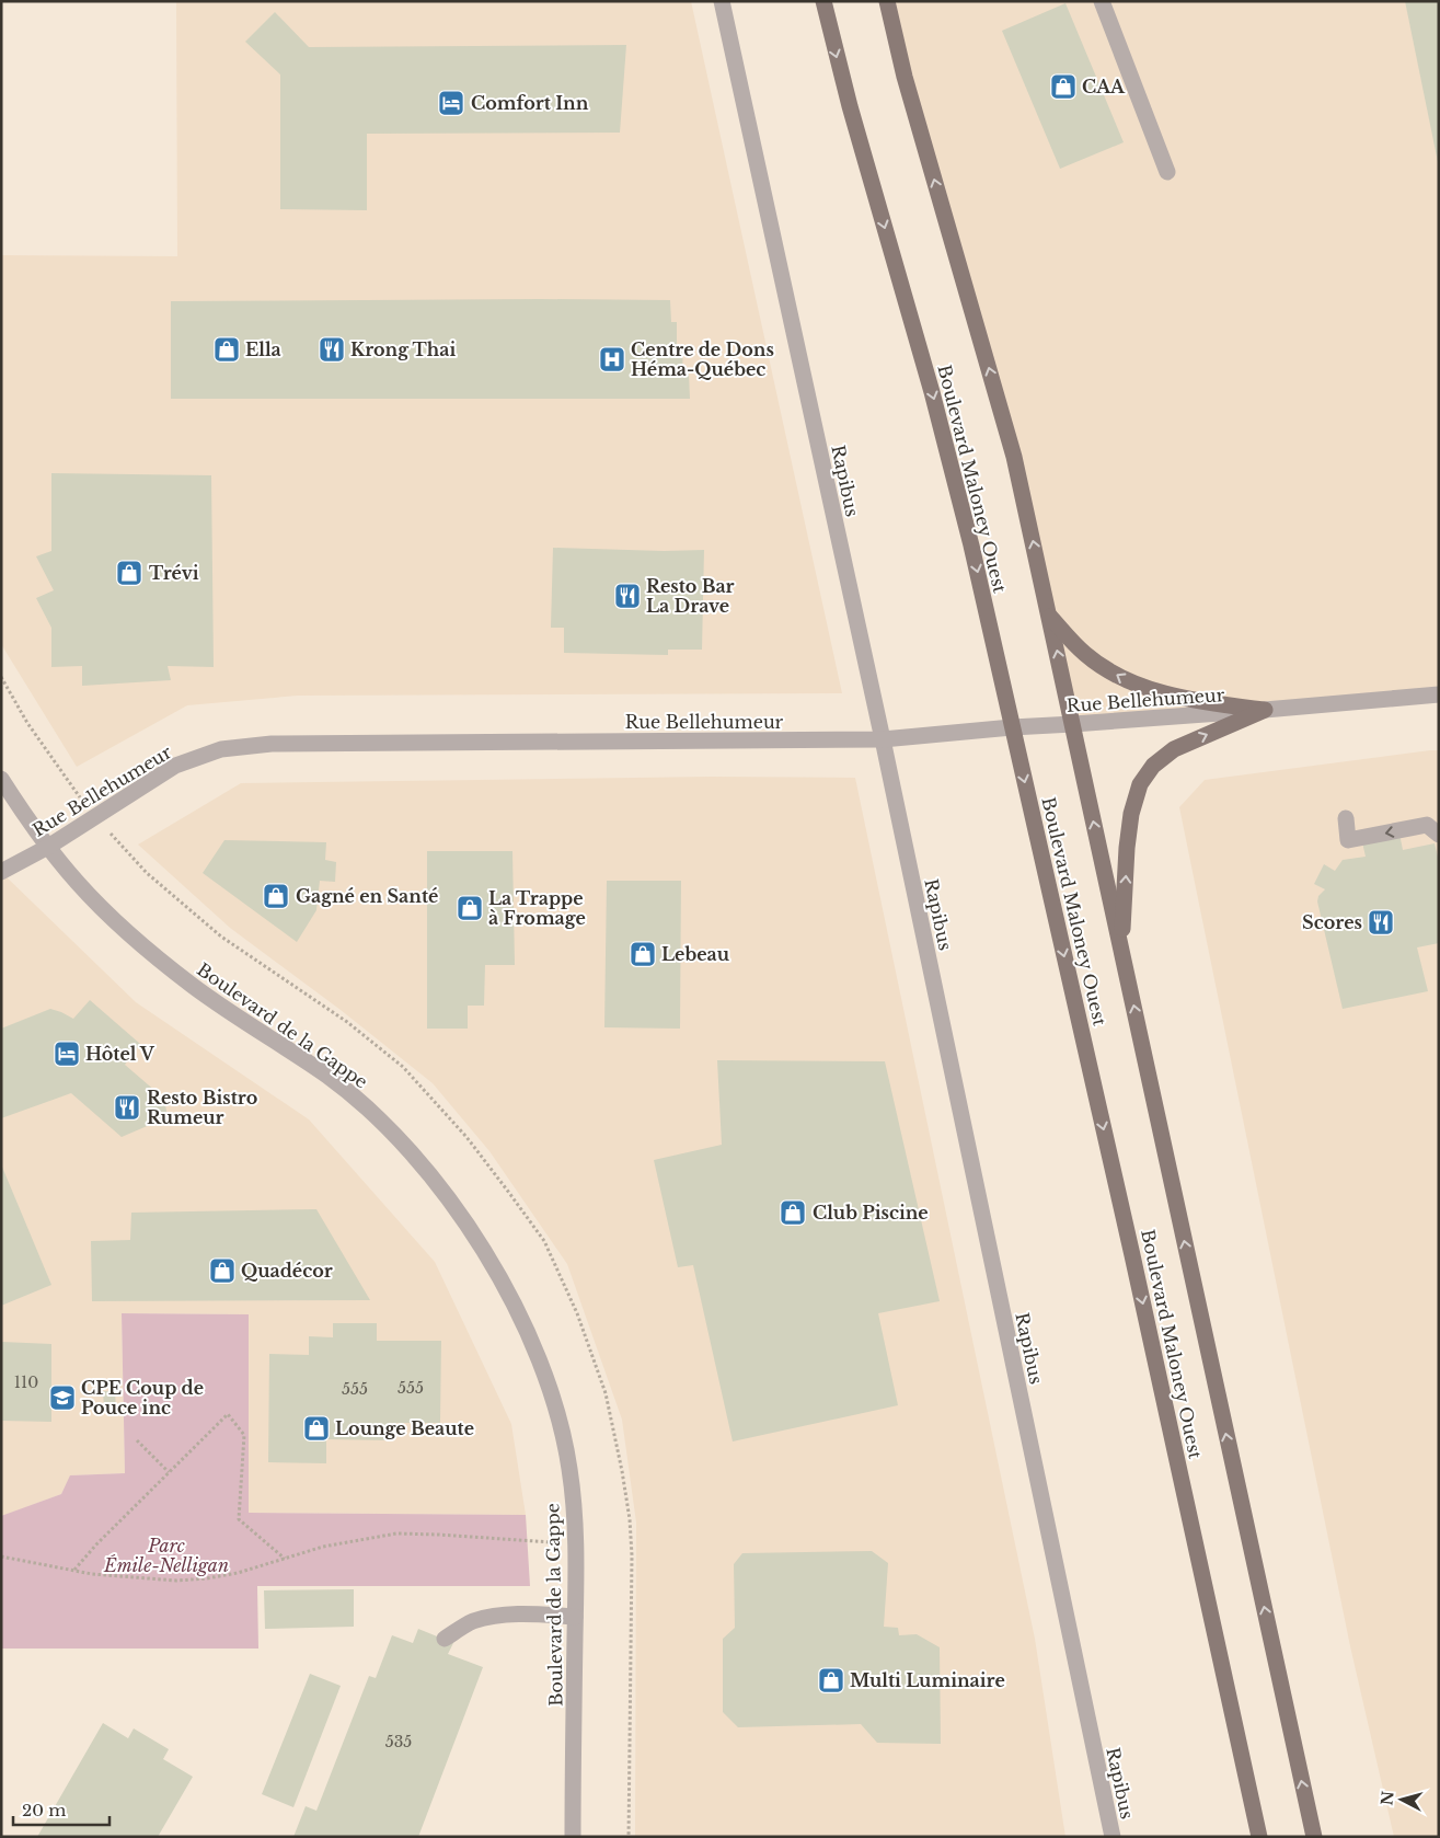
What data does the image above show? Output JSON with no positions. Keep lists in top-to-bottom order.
{
  "streets": {
    "main road": ["Boulevard Maloney Ouest"],
    "street": ["Rapibus", "Rue Bellehumeur", "Boulevard de la Gappe"]
  },
  "crossings": [
    ["Boulevard Maloney Ouest", "Rue Bellehumeur"],
    ["Rapibus", "Rue Bellehumeur"],
    ["Rue Bellehumeur", "Boulevard de la Gappe"]
  ],
  "parks": ["Parc Émile-Nelligan"],
  "places": {
    "shop": [
      "CAA",
      "Ella",
      "Trévi",
      "Gagné en Santé",
      "La Trappe à Fromage",
      "Lebeau",
      "Club Piscine",
      "Quadécor",
      "Lounge Beaute",
      "Multi Luminaire"
    ],
    "hotel": ["Comfort Inn", "Hôtel V"],
    "restaurant": [
      "Krong Thai",
      "Resto Bar La Drave",
      "Scores",
      "Resto Bistro Rumeur"
    ],
    "hospital": ["Centre de Dons Héma-Québec"],
    "school or university": ["CPE Coup de Pouce inc"]
  },
  "house_numbers": [
    "110",
    "555",
    "555",
    "535"
  ],
  "scale_bar": "20 m",
  "north": "left"
}
